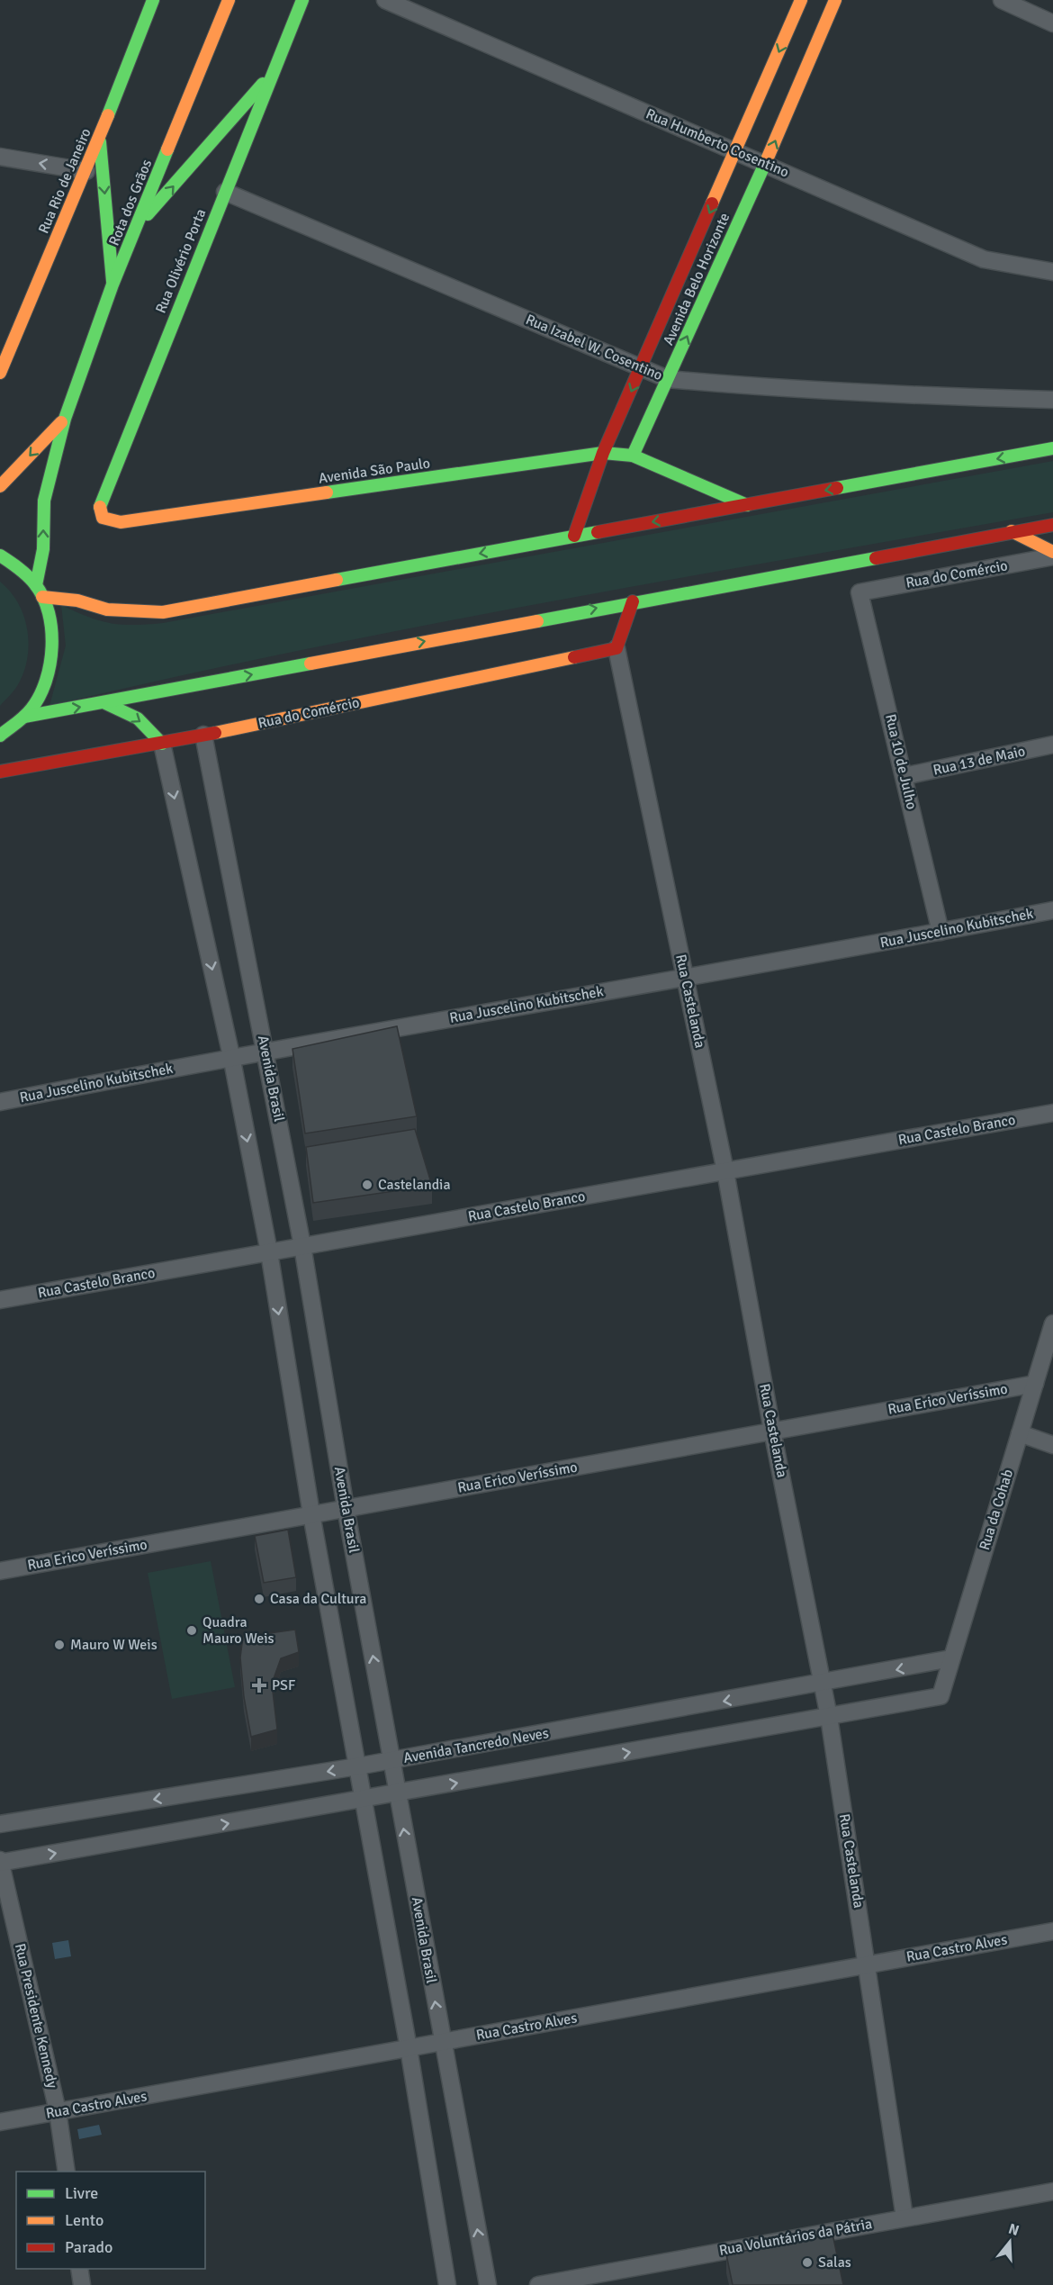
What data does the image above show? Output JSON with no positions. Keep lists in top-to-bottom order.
{
  "streets": {
    "main road": [
      "Rua Rio de Janeiro",
      "Rota dos Grãos",
      "Rua Olivério Porta",
      "Avenida Belo Horizonte",
      "Avenida São Paulo",
      "Rua do Comércio"
    ],
    "street": [
      "Rua Humberto Cosentino",
      "Rua Izabel W. Cosentino",
      "Rua 13 de Maio",
      "Rua 10 de Julho",
      "Rua Juscelino Kubitschek",
      "Rua Castelanda",
      "Avenida Brasil",
      "Rua Castelo Branco",
      "Rua Erico Veríssimo",
      "Rua da Cohab",
      "Avenida Tancredo Neves",
      "Rua Castro Alves",
      "Rua Presidente Kennedy",
      "Rua Voluntários da Pátria"
    ]
  },
  "crossings": [
    ["Rua Humberto Cosentino", "Avenida Belo Horizonte"],
    ["Rua Olivério Porta", "Rua Izabel W. Cosentino"],
    ["Rua Olivério Porta", "Avenida São Paulo"],
    ["Avenida Belo Horizonte", "Rua Izabel W. Cosentino"],
    ["Avenida Belo Horizonte", "Avenida São Paulo"],
    ["Rua do Comércio", "Rua 10 de Julho"],
    ["Rua do Comércio", "Rua Castelanda"],
    ["Rua do Comércio", "Avenida Brasil"],
    ["Rua 13 de Maio", "Rua 10 de Julho"],
    ["Rua 10 de Julho", "Rua Juscelino Kubitschek"],
    ["Rua Juscelino Kubitschek", "Rua Castelanda"],
    ["Rua Juscelino Kubitschek", "Avenida Brasil"],
    ["Rua Castelanda", "Rua Castelo Branco"],
    ["Rua Castelanda", "Rua Erico Veríssimo"],
    ["Rua Castelanda", "Rua da Cohab"],
    ["Rua Castelanda", "Avenida Tancredo Neves"],
    ["Rua Castelanda", "Rua Castro Alves"],
    ["Rua Castelanda", "Rua Voluntários da Pátria"],
    ["Avenida Brasil", "Rua Castelo Branco"],
    ["Avenida Brasil", "Rua Erico Veríssimo"],
    ["Avenida Brasil", "Avenida Tancredo Neves"],
    ["Avenida Brasil", "Rua Castro Alves"],
    ["Rua Erico Veríssimo", "Rua da Cohab"],
    ["Rua da Cohab", "Avenida Tancredo Neves"],
    ["Rua Castro Alves", "Rua Presidente Kennedy"]
  ],
  "places": {
    "other": [
      "Castelandia",
      "Casa da Cultura",
      "Quadra Mauro Weis",
      "Mauro W Weis",
      "Salas"
    ],
    "health": ["PSF"]
  },
  "legend": ["Livre", "Lento", "Parado"],
  "north": "top"
}
